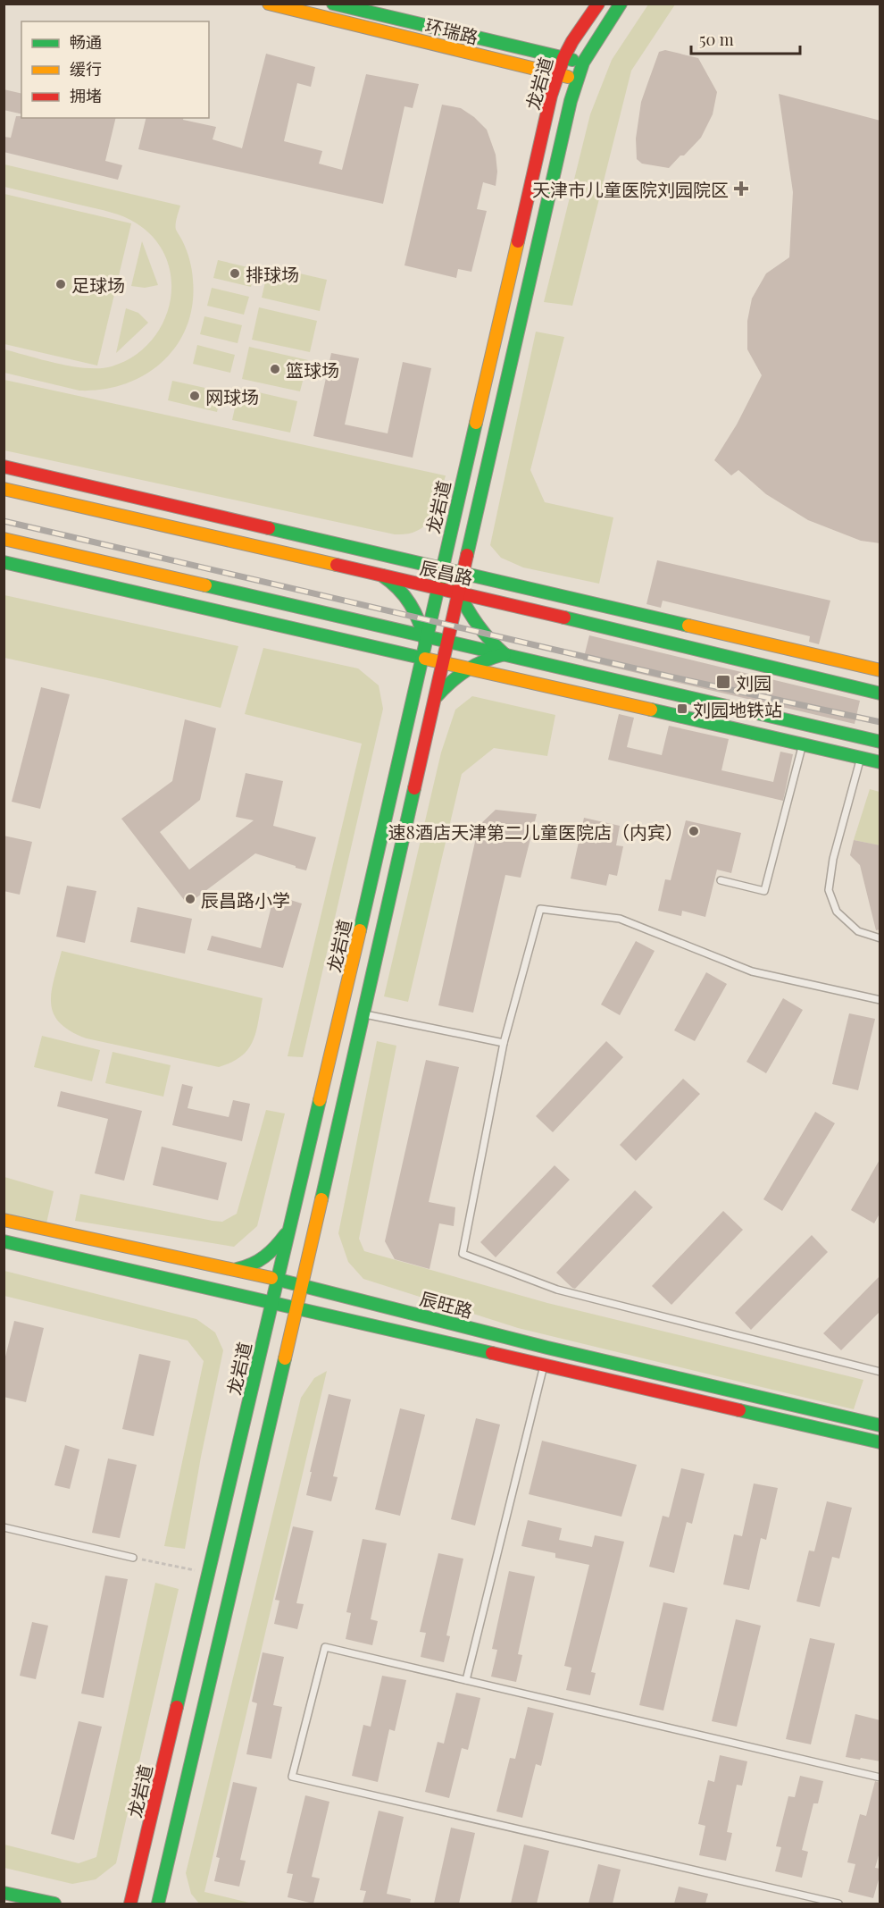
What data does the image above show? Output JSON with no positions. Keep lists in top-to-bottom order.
{
  "streets": {
    "main road": [
      "环瑞路",
      "龙岩道",
      "辰昌路",
      "辰旺路"
    ]
  },
  "crossings": [
    ["环瑞路", "龙岩道"],
    ["龙岩道", "辰昌路"],
    ["龙岩道", "辰旺路"]
  ],
  "places": {
    "health": ["天津市儿童医院刘园院区"],
    "other": [
      "排球场",
      "足球场",
      "篮球场",
      "网球场",
      "速8酒店天津第二儿童医院店（内宾）",
      "辰昌路小学"
    ],
    "transit": ["刘园", "刘园地铁站"]
  },
  "legend": ["畅通", "缓行", "拥堵"],
  "scale_bar": "50 m"
}
